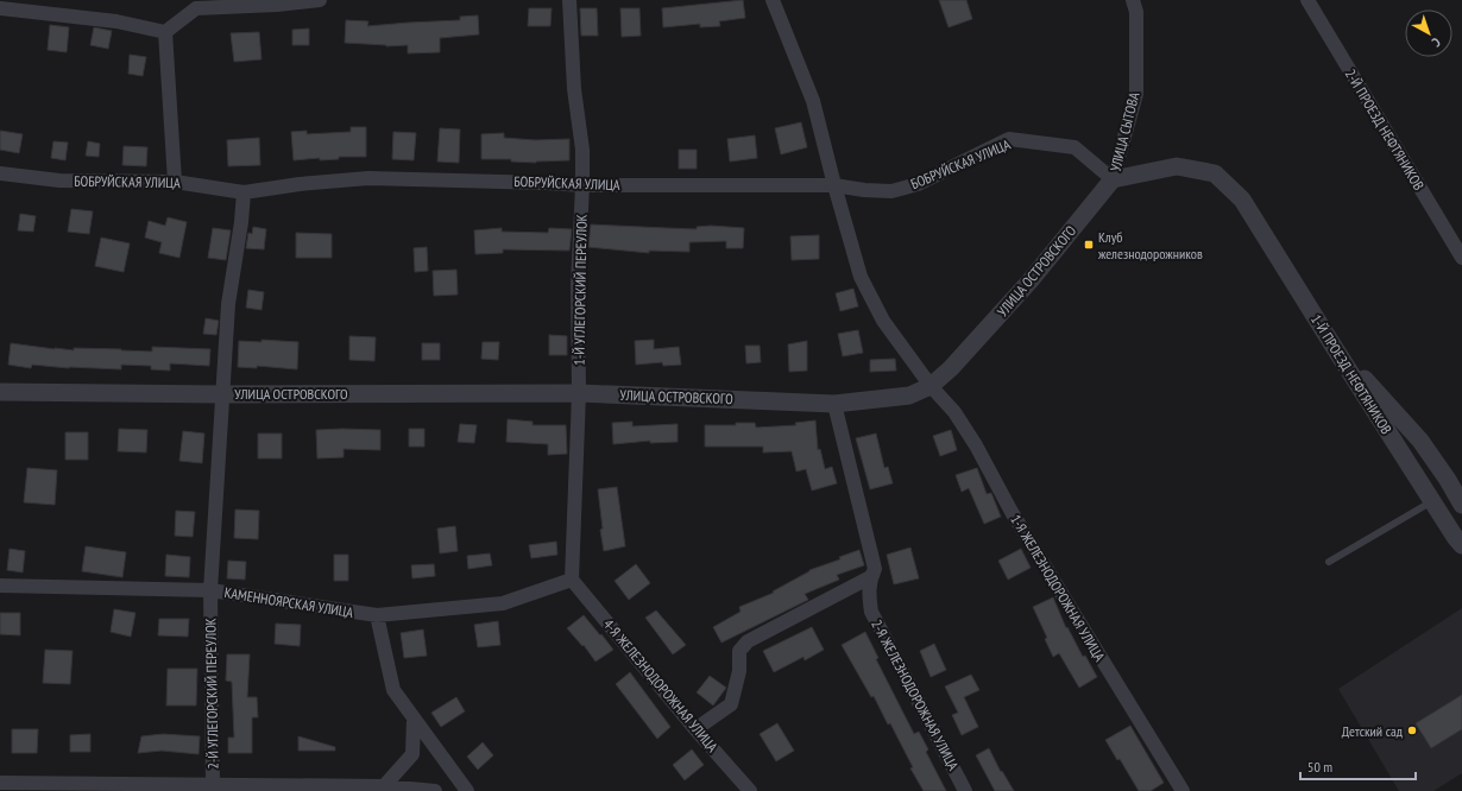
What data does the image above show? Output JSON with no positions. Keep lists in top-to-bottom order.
{
  "streets": {
    "street": [
      "2-Й ПРОЕЗД НЕФТЯНИКОВ",
      "УЛИЦА СЫТОВА",
      "БОБРУЙСКАЯ УЛИЦА",
      "УЛИЦА ОСТРОВСКОГО",
      "1-Й УГЛЕГОРСКИЙ ПЕРЕУЛОК",
      "1-Й ПРОЕЗД НЕФТЯНИКОВ",
      "1-Я ЖЕЛЕЗНОДОРОЖНАЯ УЛИЦА",
      "КАМЕННОЯРСКАЯ УЛИЦА",
      "4-Я ЖЕЛЕЗНОДОРОЖНАЯ УЛИЦА",
      "2-Й УГЛЕГОРСКИЙ ПЕРЕУЛОК",
      "2-Я ЖЕЛЕЗНОДОРОЖНАЯ УЛИЦА"
    ]
  },
  "crossings": [
    ["УЛИЦА СЫТОВА", "БОБРУЙСКАЯ УЛИЦА"],
    ["УЛИЦА СЫТОВА", "УЛИЦА ОСТРОВСКОГО"],
    ["УЛИЦА СЫТОВА", "1-Й ПРОЕЗД НЕФТЯНИКОВ"],
    ["БОБРУЙСКАЯ УЛИЦА", "УЛИЦА ОСТРОВСКОГО"],
    ["БОБРУЙСКАЯ УЛИЦА", "1-Й УГЛЕГОРСКИЙ ПЕРЕУЛОК"],
    ["БОБРУЙСКАЯ УЛИЦА", "1-Й ПРОЕЗД НЕФТЯНИКОВ"],
    ["БОБРУЙСКАЯ УЛИЦА", "1-Я ЖЕЛЕЗНОДОРОЖНАЯ УЛИЦА"],
    ["БОБРУЙСКАЯ УЛИЦА", "2-Й УГЛЕГОРСКИЙ ПЕРЕУЛОК"],
    ["УЛИЦА ОСТРОВСКОГО", "1-Й УГЛЕГОРСКИЙ ПЕРЕУЛОК"],
    ["УЛИЦА ОСТРОВСКОГО", "1-Й ПРОЕЗД НЕФТЯНИКОВ"],
    ["УЛИЦА ОСТРОВСКОГО", "1-Я ЖЕЛЕЗНОДОРОЖНАЯ УЛИЦА"],
    ["УЛИЦА ОСТРОВСКОГО", "2-Й УГЛЕГОРСКИЙ ПЕРЕУЛОК"],
    ["УЛИЦА ОСТРОВСКОГО", "2-Я ЖЕЛЕЗНОДОРОЖНАЯ УЛИЦА"],
    ["1-Й УГЛЕГОРСКИЙ ПЕРЕУЛОК", "КАМЕННОЯРСКАЯ УЛИЦА"],
    ["1-Й УГЛЕГОРСКИЙ ПЕРЕУЛОК", "4-Я ЖЕЛЕЗНОДОРОЖНАЯ УЛИЦА"],
    ["КАМЕННОЯРСКАЯ УЛИЦА", "4-Я ЖЕЛЕЗНОДОРОЖНАЯ УЛИЦА"],
    ["КАМЕННОЯРСКАЯ УЛИЦА", "2-Й УГЛЕГОРСКИЙ ПЕРЕУЛОК"]
  ],
  "places": {
    "transit": ["Клуб железнодорожников"],
    "other": ["Детский сад"]
  },
  "scale_bar": "50 m",
  "north": "bottom right"
}
